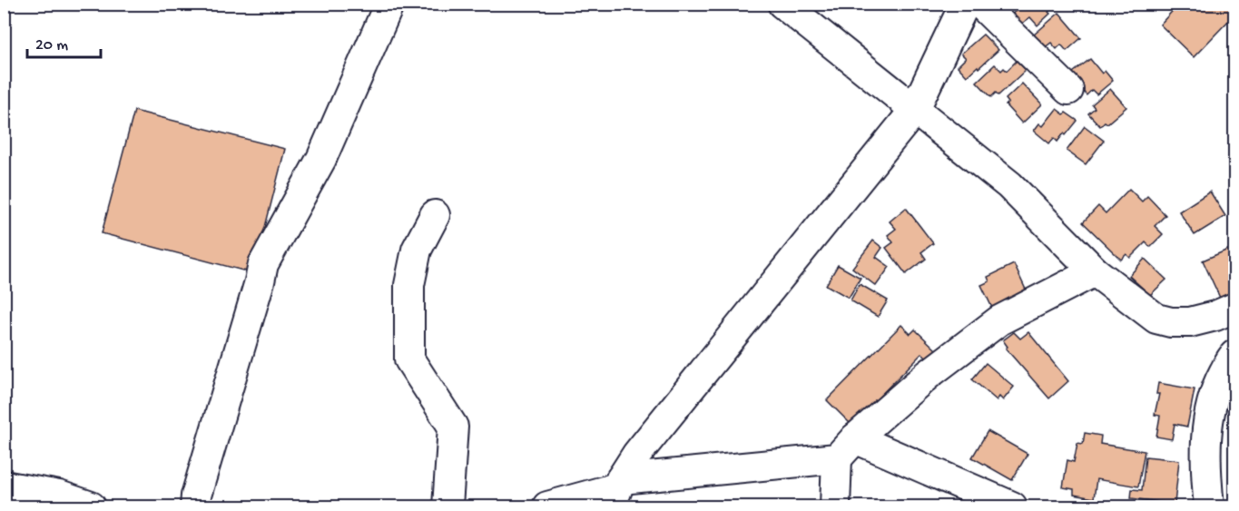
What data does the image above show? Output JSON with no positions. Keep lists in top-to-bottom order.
{
  "scale_bar": "20 m"
}
